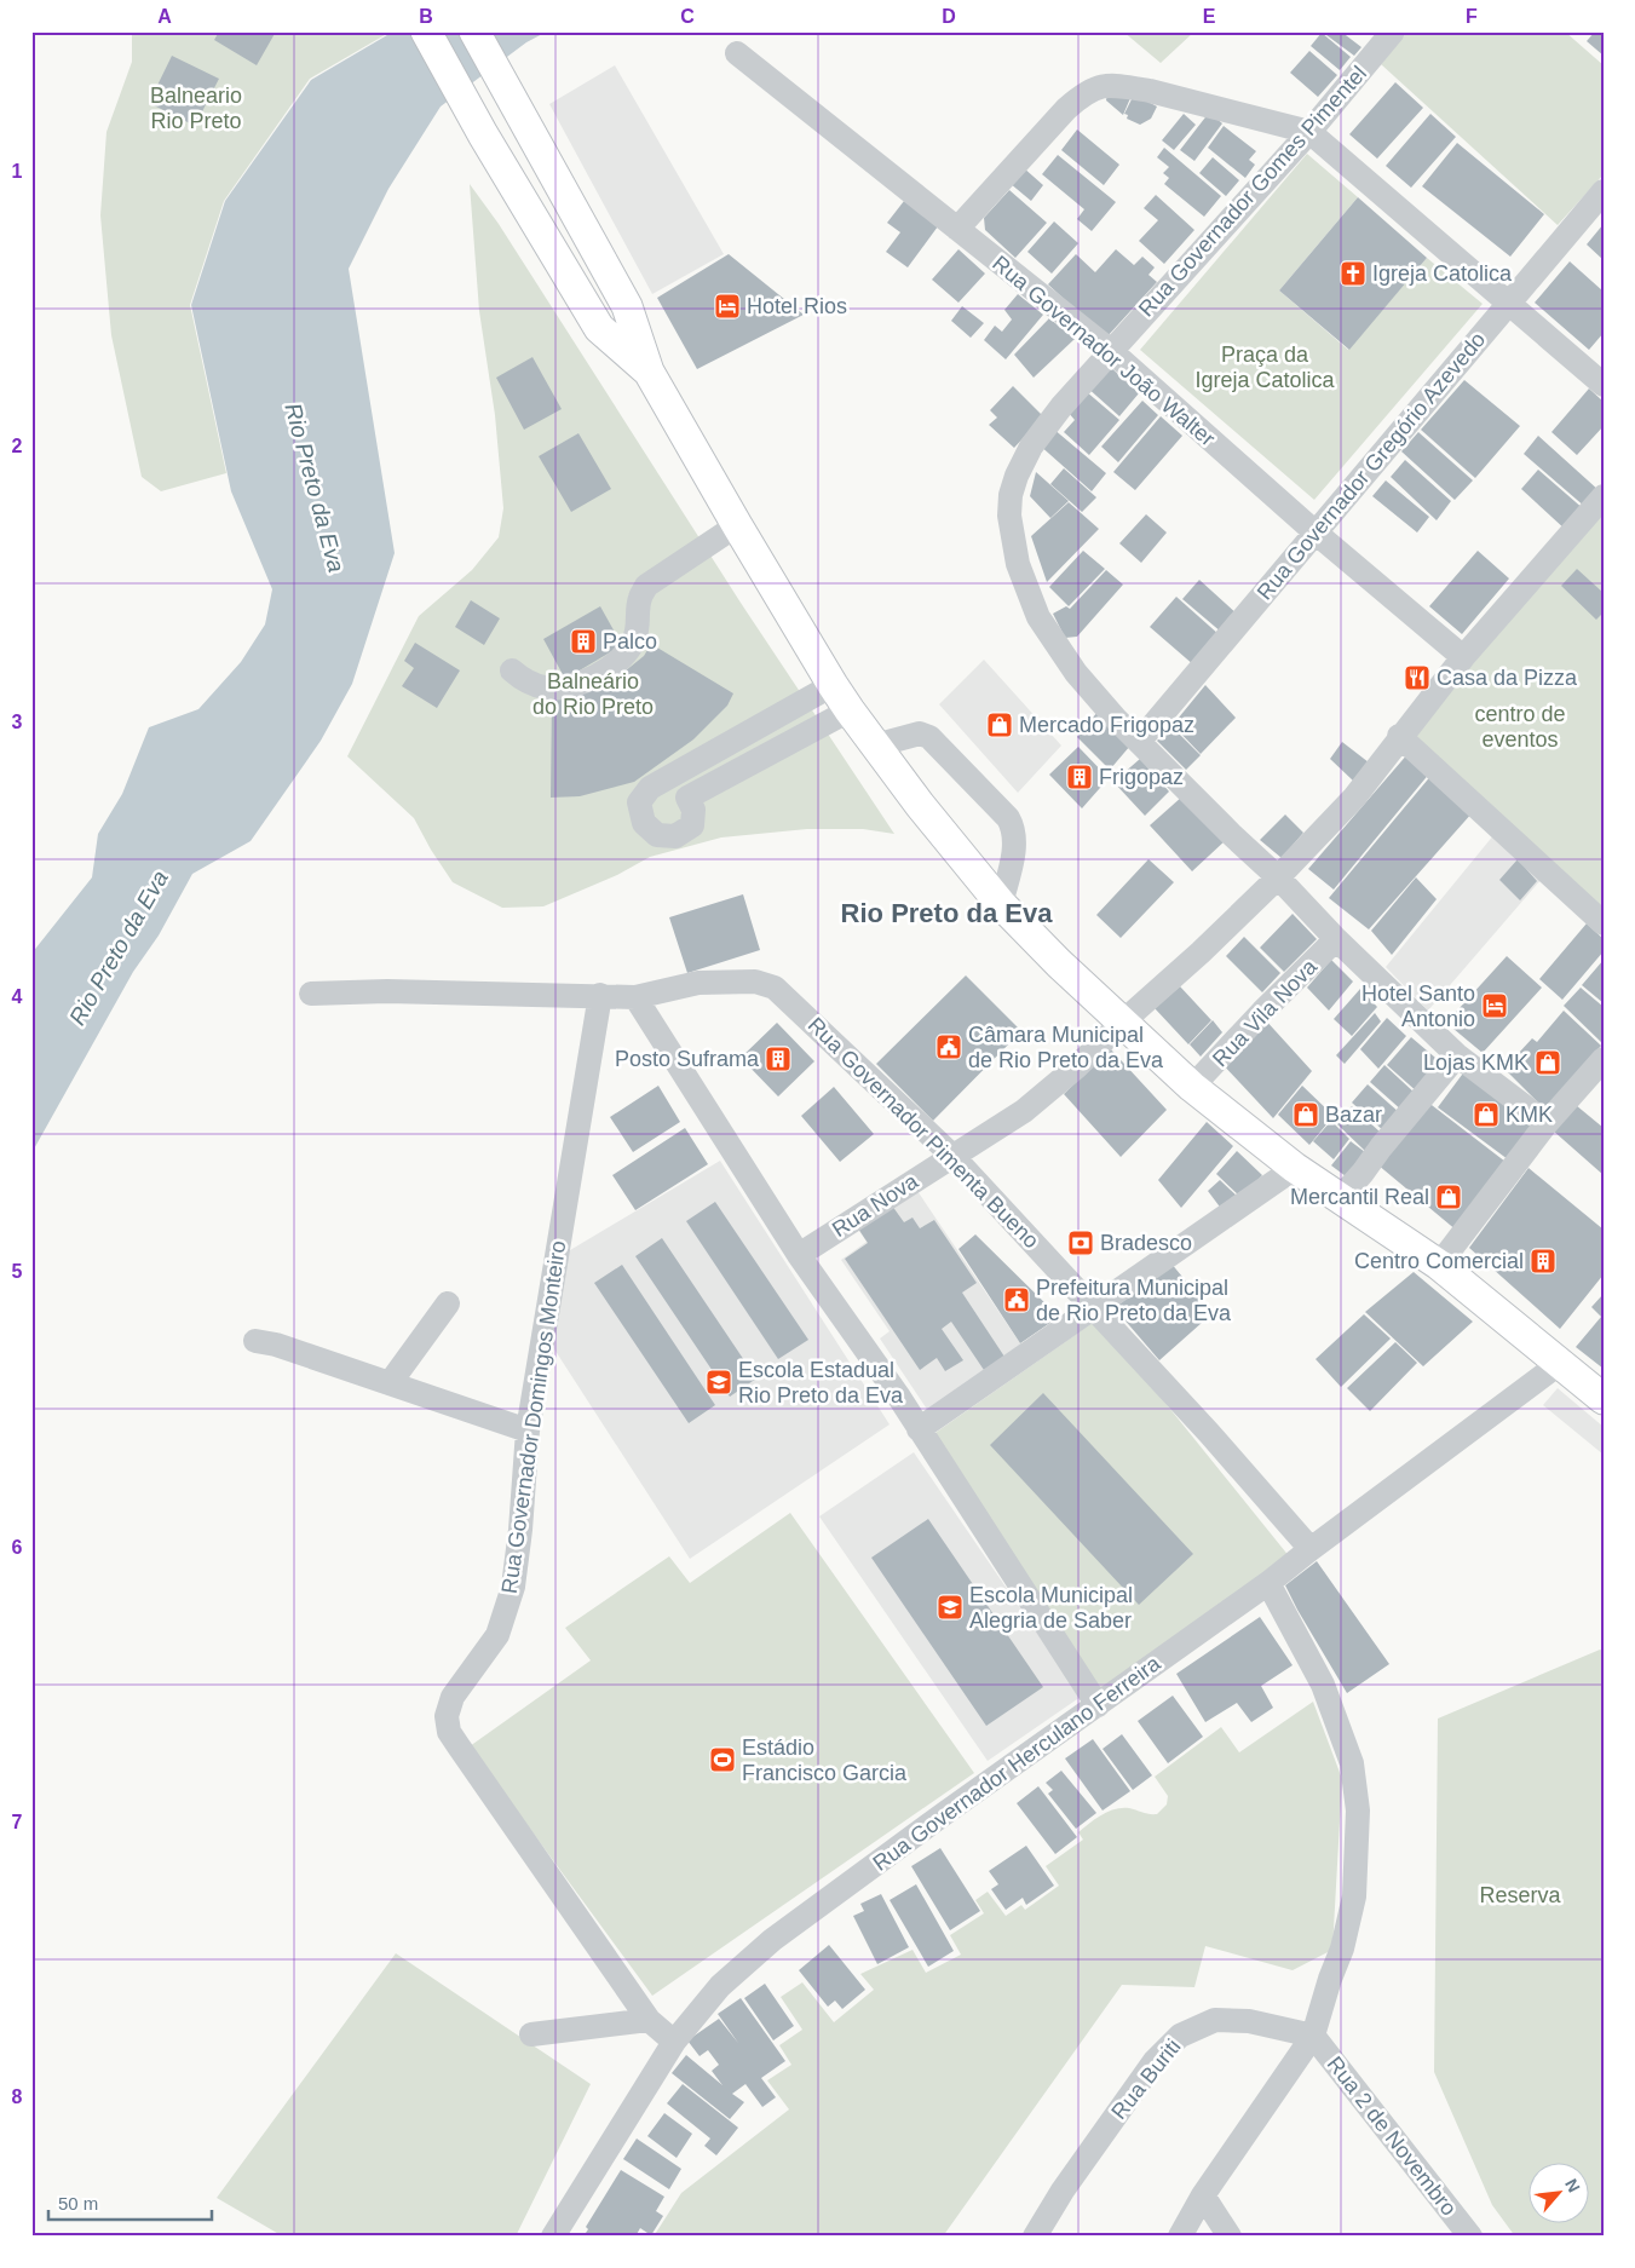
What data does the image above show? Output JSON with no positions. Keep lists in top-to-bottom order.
{
  "streets": {
    "street": [
      "Rua Governador Gomes Pimentel",
      "Rua Governador João Walter",
      "Rua Governador Gregório Azevedo",
      "Rua Vila Nova",
      "Rua Governador Pimenta Bueno",
      "Rua Nova",
      "Rua Governador Domingos Monteiro",
      "Rua Governador Herculano Ferreira",
      "Rua Buriti",
      "Rua 2 de Novembro"
    ]
  },
  "crossings": [
    ["Rua Governador Gomes Pimentel", "Rua Governador João Walter"],
    ["Rua Governador Gomes Pimentel", "Rua Governador Gregório Azevedo"],
    ["Rua Governador Gomes Pimentel", "Rua Vila Nova"],
    ["Rua Governador Gomes Pimentel", "Rua Nova"],
    ["Rua Governador João Walter", "Rua Governador Gregório Azevedo"],
    ["Rua Governador João Walter", "Rua Nova"],
    ["Rua Governador Pimenta Bueno", "Rua Nova"],
    ["Rua Governador Pimenta Bueno", "Rua Governador Domingos Monteiro"],
    ["Rua Governador Pimenta Bueno", "Rua Governador Herculano Ferreira"],
    ["Rua Governador Domingos Monteiro", "Rua Governador Herculano Ferreira"],
    ["Rua Buriti", "Rua 2 de Novembro"]
  ],
  "districts": ["Rio Preto da Eva"],
  "water": ["Rio Preto da Eva"],
  "parks": [
    "Balneario Rio Preto",
    "Praça da Igreja Catolica",
    "Balneário do Rio Preto",
    "centro de eventos",
    "Reserva"
  ],
  "places": {
    "church": ["Igreja Catolica"],
    "hotel": ["Hotel Rios", "Hotel Santo Antonio"],
    "building": [
      "Palco",
      "Frigopaz",
      "Posto Suframa",
      "Centro Comercial"
    ],
    "restaurant": ["Casa da Pizza"],
    "shop": [
      "Mercado Frigopaz",
      "Lojas KMK",
      "Bazar",
      "KMK",
      "Mercantil Real"
    ],
    "public building": ["Câmara Municipal de Rio Preto da Eva", "Prefeitura Municipal de Rio Preto da Eva"],
    "bank": ["Bradesco"],
    "school or university": ["Escola Estadual Rio Preto da Eva", "Escola Municipal Alegria de Saber"],
    "sports": ["Estádio Francisco Garcia"]
  },
  "scale_bar": "50 m",
  "north": "top right",
  "grid": {
    "columns": [
      "A",
      "B",
      "C",
      "D",
      "E",
      "F"
    ],
    "rows": [
      "1",
      "2",
      "3",
      "4",
      "5",
      "6",
      "7",
      "8"
    ]
  }
}
